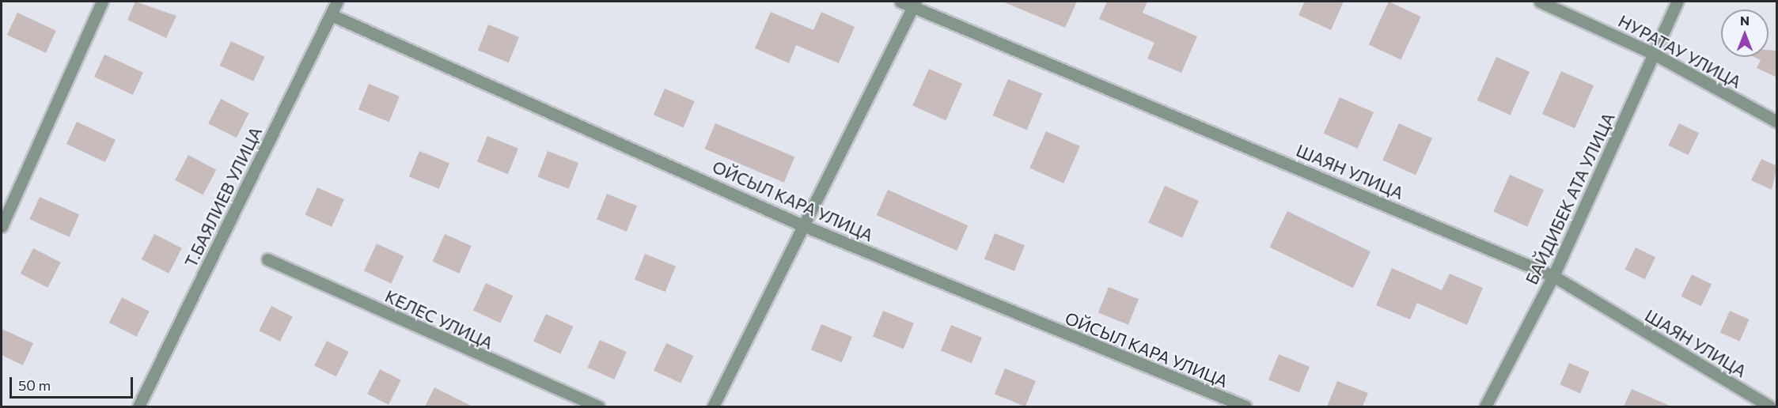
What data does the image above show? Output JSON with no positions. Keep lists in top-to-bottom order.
{
  "streets": {
    "street": [
      "НУРАТАУ УЛИЦА",
      "ШАЯН УЛИЦА",
      "Т.БАЯЛИЕВ УЛИЦА",
      "БАЙДИБЕК АТА УЛИЦА",
      "ОЙСЫЛ КАРА УЛИЦА",
      "КЕЛЕС УЛИЦА"
    ]
  },
  "crossings": [
    ["НУРАТАУ УЛИЦА", "БАЙДИБЕК АТА УЛИЦА"],
    ["ШАЯН УЛИЦА", "БАЙДИБЕК АТА УЛИЦА"],
    ["Т.БАЯЛИЕВ УЛИЦА", "ОЙСЫЛ КАРА УЛИЦА"]
  ],
  "scale_bar": "50 m",
  "north": "top"
}
